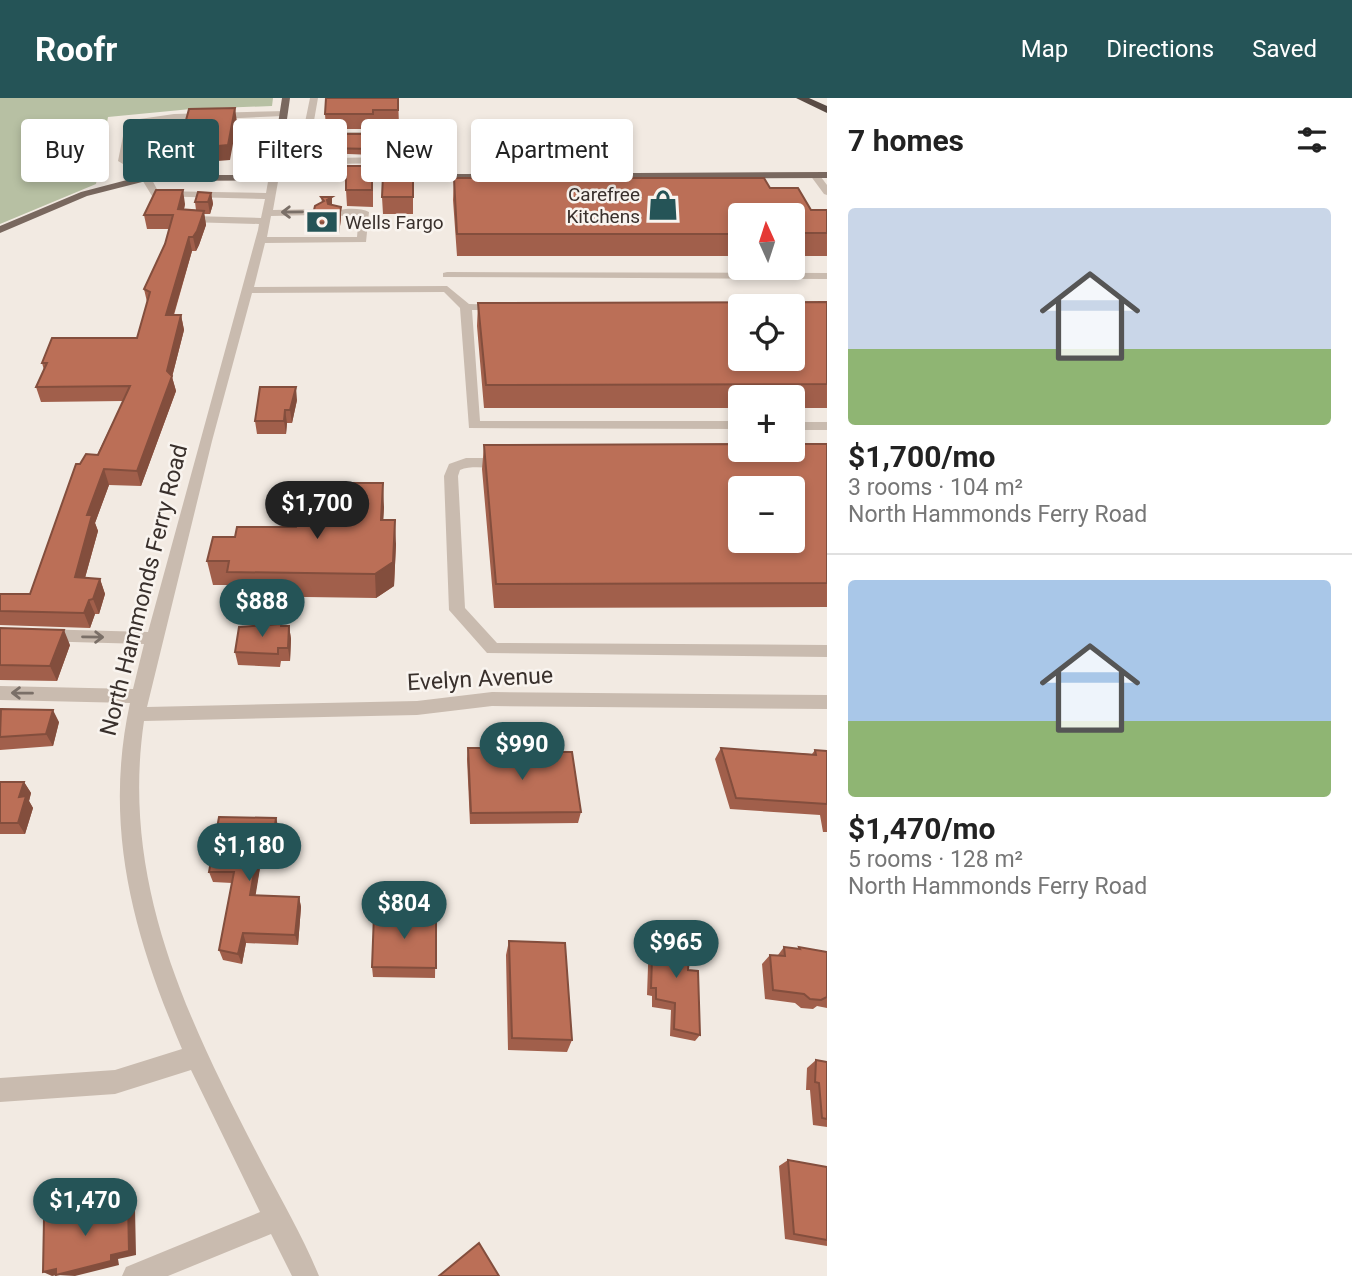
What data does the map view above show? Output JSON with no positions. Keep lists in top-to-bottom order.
{
  "streets": {
    "main road": ["North Hammonds Ferry Road"],
    "street": ["Evelyn Avenue"]
  },
  "crossings": [
    ["North Hammonds Ferry Road", "Evelyn Avenue"]
  ],
  "places": {
    "shop": ["Carefree Kitchens"],
    "bank": ["Wells Fargo"]
  },
  "north": "top",
  "page": {
    "header": "Roofr",
    "nav": ["Map", "Directions", "Saved"],
    "heading": "7 homes",
    "chip": [
      "Buy",
      "Rent",
      "Filters",
      "New",
      "Apartment"
    ],
    "list": [
      {
        "name": "$1,700/mo",
        "note": "3 rooms · 104 m² · North Hammonds Ferry Road"
      },
      {
        "name": "$1,470/mo",
        "note": "5 rooms · 128 m² · North Hammonds Ferry Road"
      }
    ],
    "map_buttons": ["+", "−"],
    "price": [
      "$1,700",
      "$888",
      "$990",
      "$1,180",
      "$804",
      "$965",
      "$1,470"
    ]
  }
}
